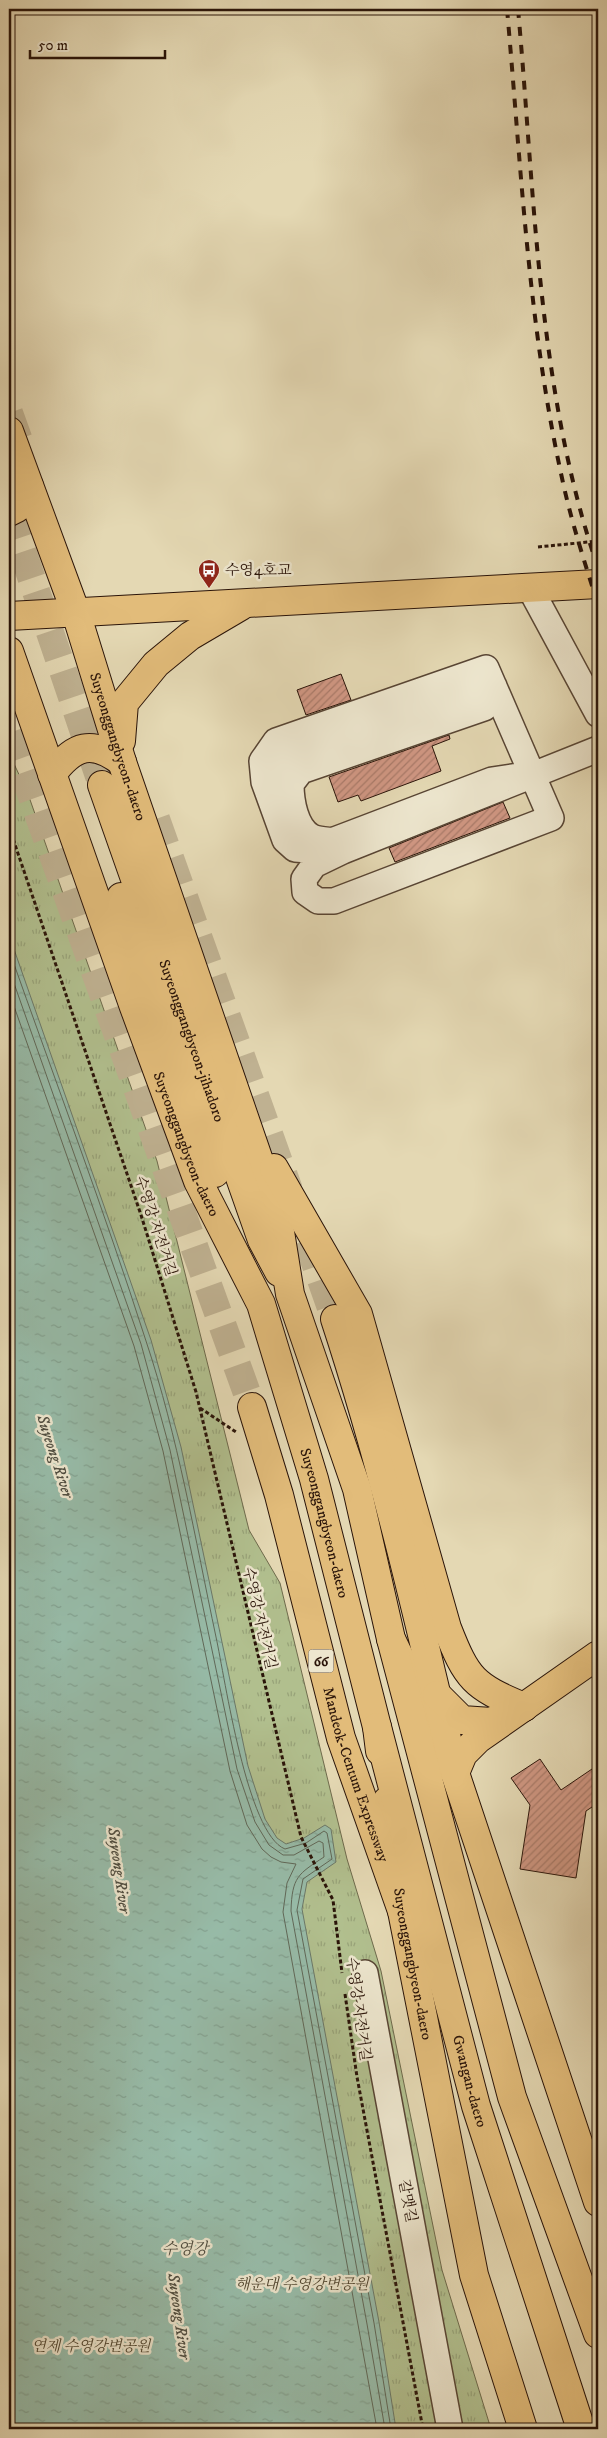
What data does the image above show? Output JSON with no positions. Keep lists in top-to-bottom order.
{
  "streets": {
    "main road": [
      "Suyeonggangbyeon-daero",
      "Suyeonggangbyeon-jihadoro",
      "66",
      "Mandeok-Centum Expressway",
      "Gwangan-daero"
    ],
    "street": ["갈맷길"],
    "path": ["수영강 자전거길"]
  },
  "crossings": [
    ["Suyeonggangbyeon-daero", "Suyeonggangbyeon-jihadoro"],
    ["Suyeonggangbyeon-daero", "Mandeok-Centum Expressway"],
    ["Suyeonggangbyeon-daero", "Gwangan-daero"],
    ["수영강 자전거길", "갈맷길"]
  ],
  "water": ["Suyeong River", "수영강"],
  "parks": ["해운대 수영강변공원", "연제 수영강변공원"],
  "places": {
    "bus stop": ["수영4호교"]
  },
  "scale_bar": "50 m"
}
